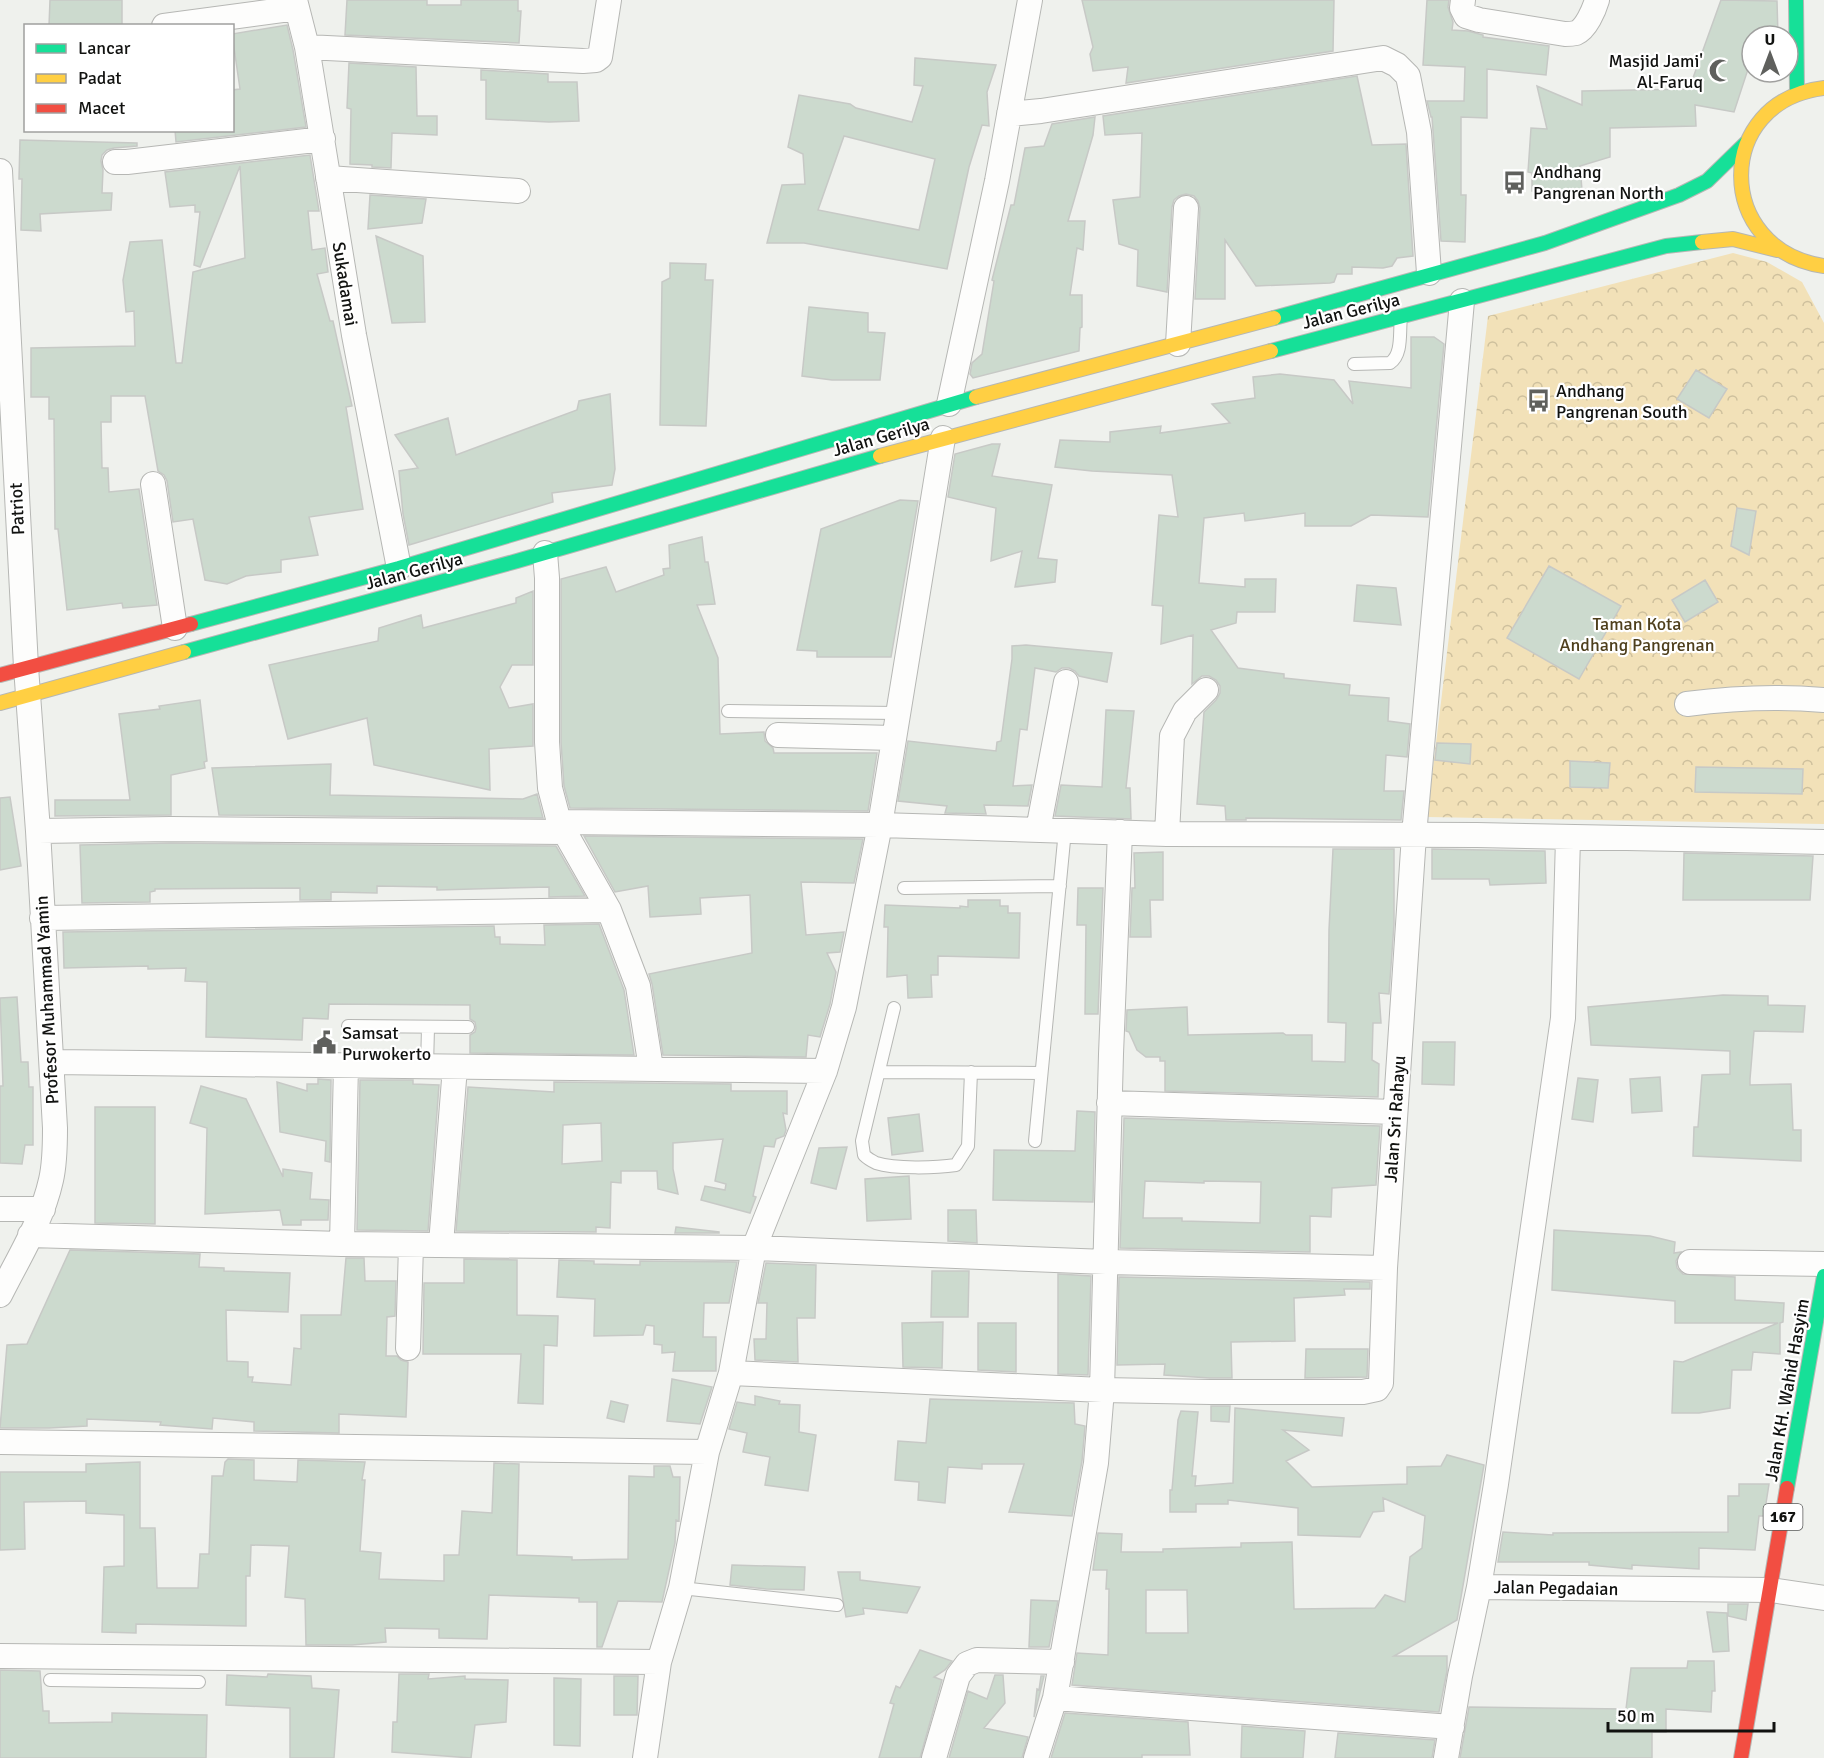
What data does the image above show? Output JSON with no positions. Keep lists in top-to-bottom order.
{
  "streets": {
    "main road": ["Jalan Gerilya", "Jalan KH. Wahid Hasyim", "167"],
    "street": [
      "Sukadamai",
      "Patriot",
      "Profesor Muhammad Yamin",
      "Jalan Sri Rahayu",
      "Jalan Pegadaian"
    ]
  },
  "crossings": [
    ["Sukadamai", "Jalan Gerilya"],
    ["Jalan Gerilya", "Patriot"],
    ["Jalan Gerilya", "Profesor Muhammad Yamin"],
    ["Jalan Gerilya", "Jalan Sri Rahayu"],
    ["Patriot", "Profesor Muhammad Yamin"],
    ["Jalan KH. Wahid Hasyim", "Jalan Pegadaian"]
  ],
  "parks": ["Taman Kota Andhang Pangrenan"],
  "places": {
    "mosque": ["Masjid Jami' Al-Faruq"],
    "bus stop": ["Andhang Pangrenan North", "Andhang Pangrenan South"],
    "public building": ["Samsat Purwokerto"]
  },
  "legend": ["Lancar", "Padat", "Macet"],
  "scale_bar": "50 m",
  "north": "top"
}
